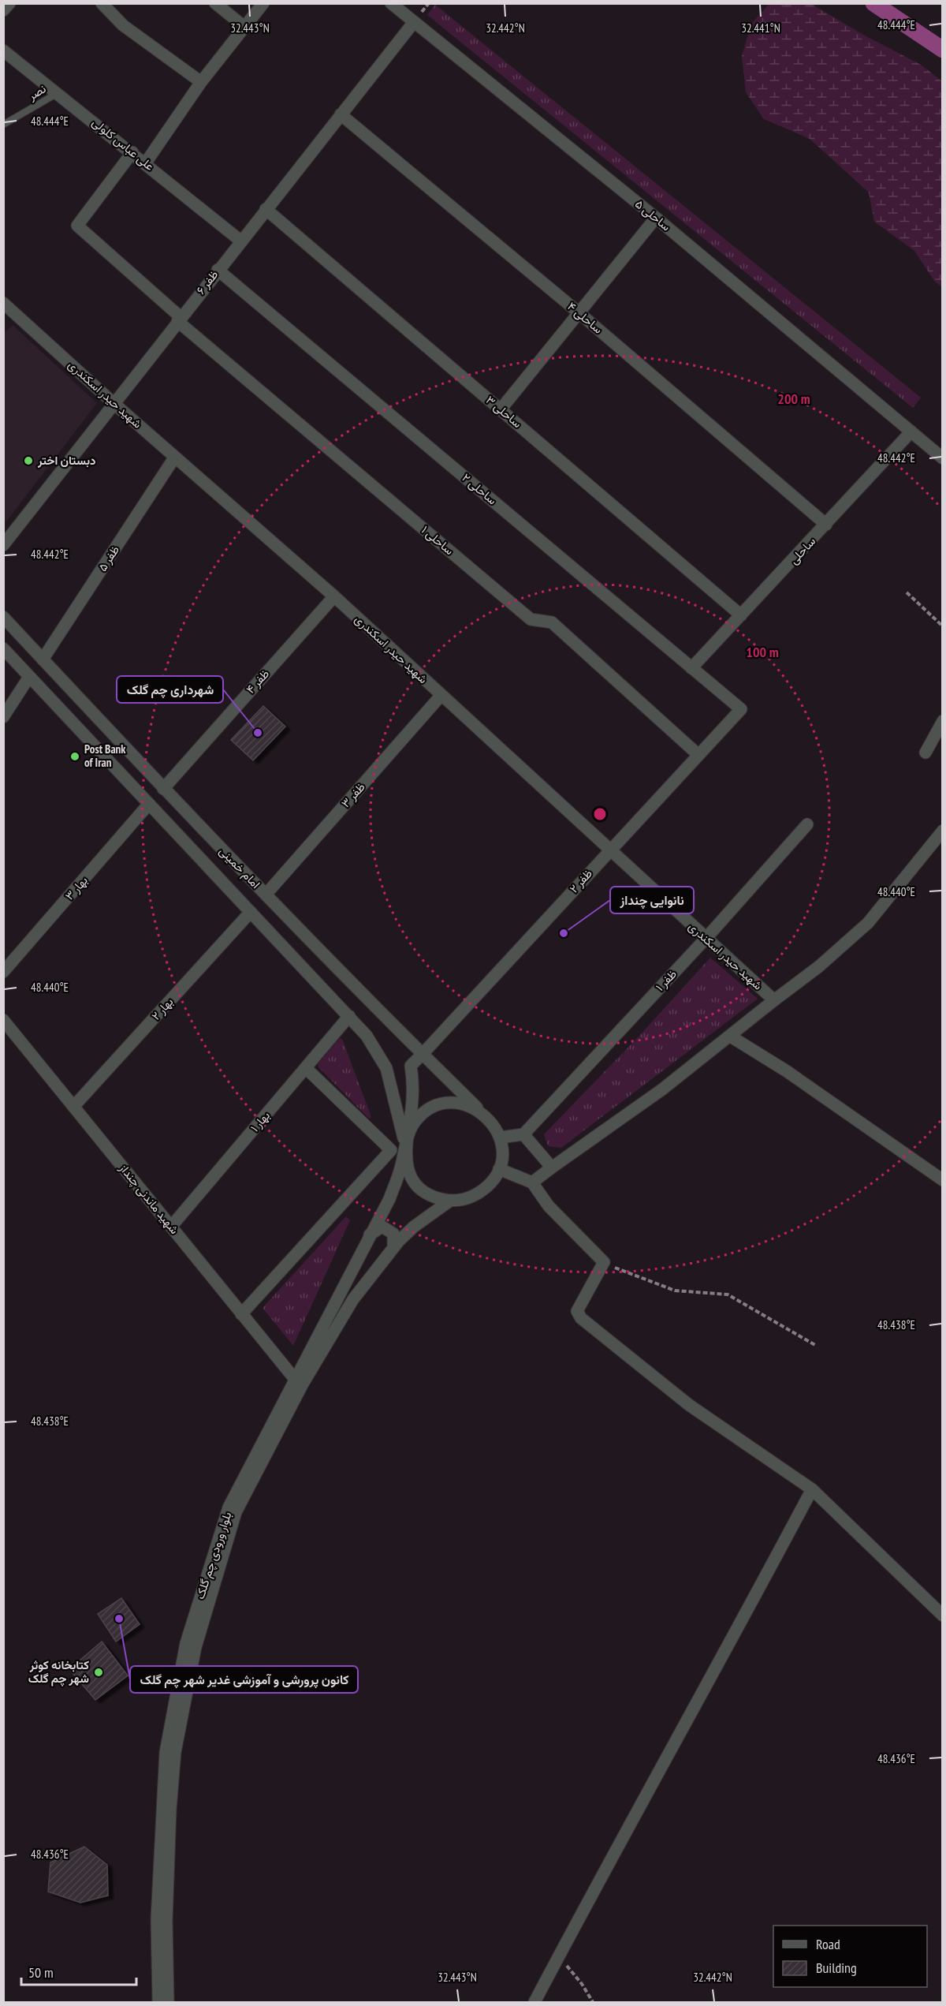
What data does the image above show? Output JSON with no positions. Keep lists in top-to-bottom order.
{
  "streets": {
    "street": [
      "علی عباس کلولی",
      "ساحلی ۵",
      "ظفر ۶",
      "ساحلی ۴",
      "شهید حیدر اسکندری",
      "ساحلی ۳",
      "ساحلی ۲",
      "ساحلی ۱",
      "ساحلی",
      "ظفر ۵",
      "ظفر ۴",
      "ظفر ۳",
      "امام خمینی",
      "ظفر ۲",
      "بهار ۳",
      "ظفر ۱",
      "بهار ۲",
      "بهار ۱",
      "شهید ماندنی چنداز",
      "بلوار ورودی چم گلک"
    ],
    "lane": ["نصر"]
  },
  "crossings": [
    ["نصر", "علی عباس کلولی"],
    ["علی عباس کلولی", "ظفر ۶"],
    ["علی عباس کلولی", "ساحلی ۱"],
    ["ساحلی ۵", "ظفر ۶"],
    ["ساحلی ۵", "ساحلی"],
    ["ظفر ۶", "ساحلی ۴"],
    ["ظفر ۶", "شهید حیدر اسکندری"],
    ["ظفر ۶", "ساحلی ۳"],
    ["ظفر ۶", "ساحلی ۲"],
    ["ظفر ۶", "ساحلی ۱"],
    ["ساحلی ۴", "ساحلی"],
    ["شهید حیدر اسکندری", "ظفر ۵"],
    ["شهید حیدر اسکندری", "ظفر ۴"],
    ["شهید حیدر اسکندری", "ظفر ۳"],
    ["شهید حیدر اسکندری", "ظفر ۲"],
    ["شهید حیدر اسکندری", "ظفر ۱"],
    ["ساحلی ۳", "ساحلی"],
    ["ساحلی ۲", "ساحلی"],
    ["ساحلی ۲", "ظفر ۲"],
    ["ساحلی ۱", "ظفر ۲"],
    ["ظفر ۵", "امام خمینی"],
    ["ظفر ۴", "امام خمینی"],
    ["ظفر ۴", "بهار ۳"],
    ["ظفر ۳", "امام خمینی"],
    ["امام خمینی", "ظفر ۲"],
    ["امام خمینی", "بهار ۳"],
    ["امام خمینی", "بهار ۲"],
    ["امام خمینی", "بهار ۱"],
    ["امام خمینی", "بلوار ورودی چم گلک"],
    ["ظفر ۲", "بلوار ورودی چم گلک"],
    ["بهار ۲", "شهید ماندنی چنداز"],
    ["بهار ۱", "شهید ماندنی چنداز"],
    ["شهید ماندنی چنداز", "بلوار ورودی چم گلک"]
  ],
  "places": [
    "دبستان اختر",
    "شهرداری چم گلک",
    "Post Bank of Iran",
    "نانوایی چنداز",
    "کانون پرورشی و آموزشی غدیر شهر چم گلک",
    "کتابخانه کوثر شهر چم گلک"
  ],
  "legend": ["Road", "Building"],
  "scale_bar": "50 m",
  "coordinates": [
    "48.444°E",
    "32.443°N",
    "32.442°N",
    "32.441°N",
    "48.442°E",
    "48.440°E",
    "48.438°E",
    "48.436°E"
  ],
  "rings": ["200 m", "100 m"]
}
